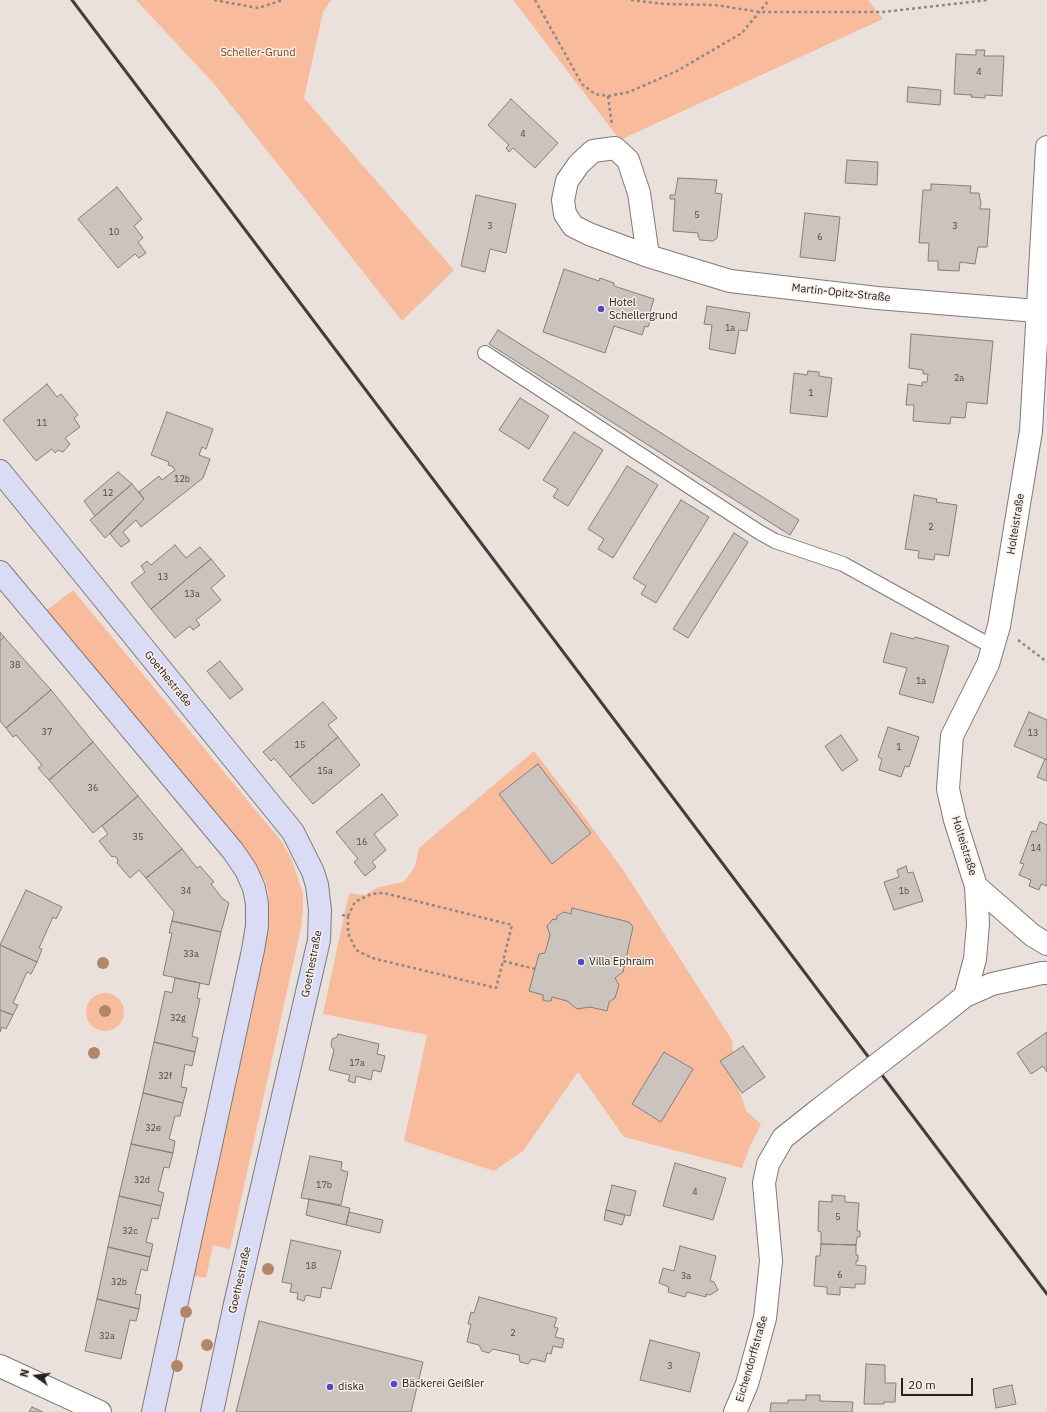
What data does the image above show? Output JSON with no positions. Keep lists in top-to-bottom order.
{
  "streets": {
    "street": [
      "Martin-Opitz-Straße",
      "Holteistraße",
      "Goethestraße",
      "Eichendorffstraße"
    ]
  },
  "crossings": [
    ["Martin-Opitz-Straße", "Holteistraße"],
    ["Holteistraße", "Eichendorffstraße"]
  ],
  "parks": ["Scheller-Grund"],
  "places": [
    "Hotel Schellergrund",
    "Villa Ephraim",
    "Bäckerei Geißler",
    "diska"
  ],
  "house_numbers": [
    "4",
    "4",
    "5",
    "3",
    "3",
    "10",
    "6",
    "1a",
    "2a",
    "1",
    "11",
    "12b",
    "12",
    "2",
    "13",
    "13a",
    "38",
    "1a",
    "37",
    "13",
    "15",
    "1",
    "15a",
    "36",
    "35",
    "16",
    "14",
    "34",
    "1b",
    "33a",
    "32g",
    "17a",
    "32f",
    "32e",
    "32d",
    "17b",
    "4",
    "5",
    "32c",
    "18",
    "6",
    "3a",
    "32b",
    "2",
    "32a",
    "3"
  ],
  "scale_bar": "20 m",
  "north": "left"
}
